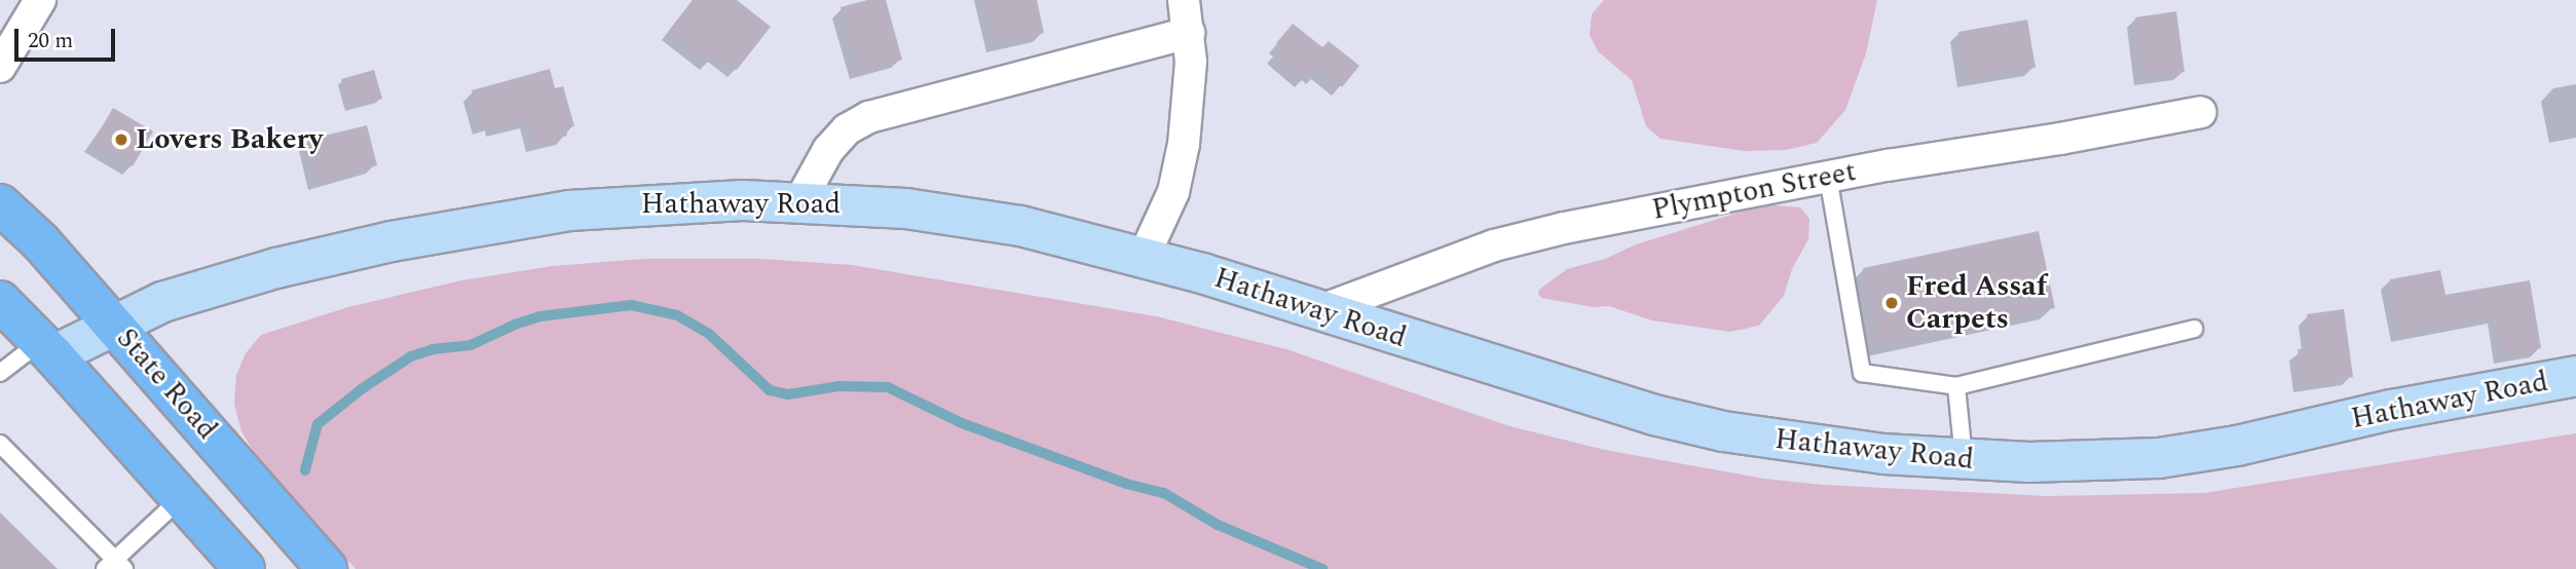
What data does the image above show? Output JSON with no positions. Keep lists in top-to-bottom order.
{
  "streets": {
    "main road": ["Hathaway Road", "State Road"],
    "street": ["Plympton Street"]
  },
  "crossings": [
    ["Plympton Street", "Hathaway Road"],
    ["Hathaway Road", "State Road"]
  ],
  "places": ["Lovers Bakery", "Fred Assaf Carpets"],
  "scale_bar": "20 m"
}
